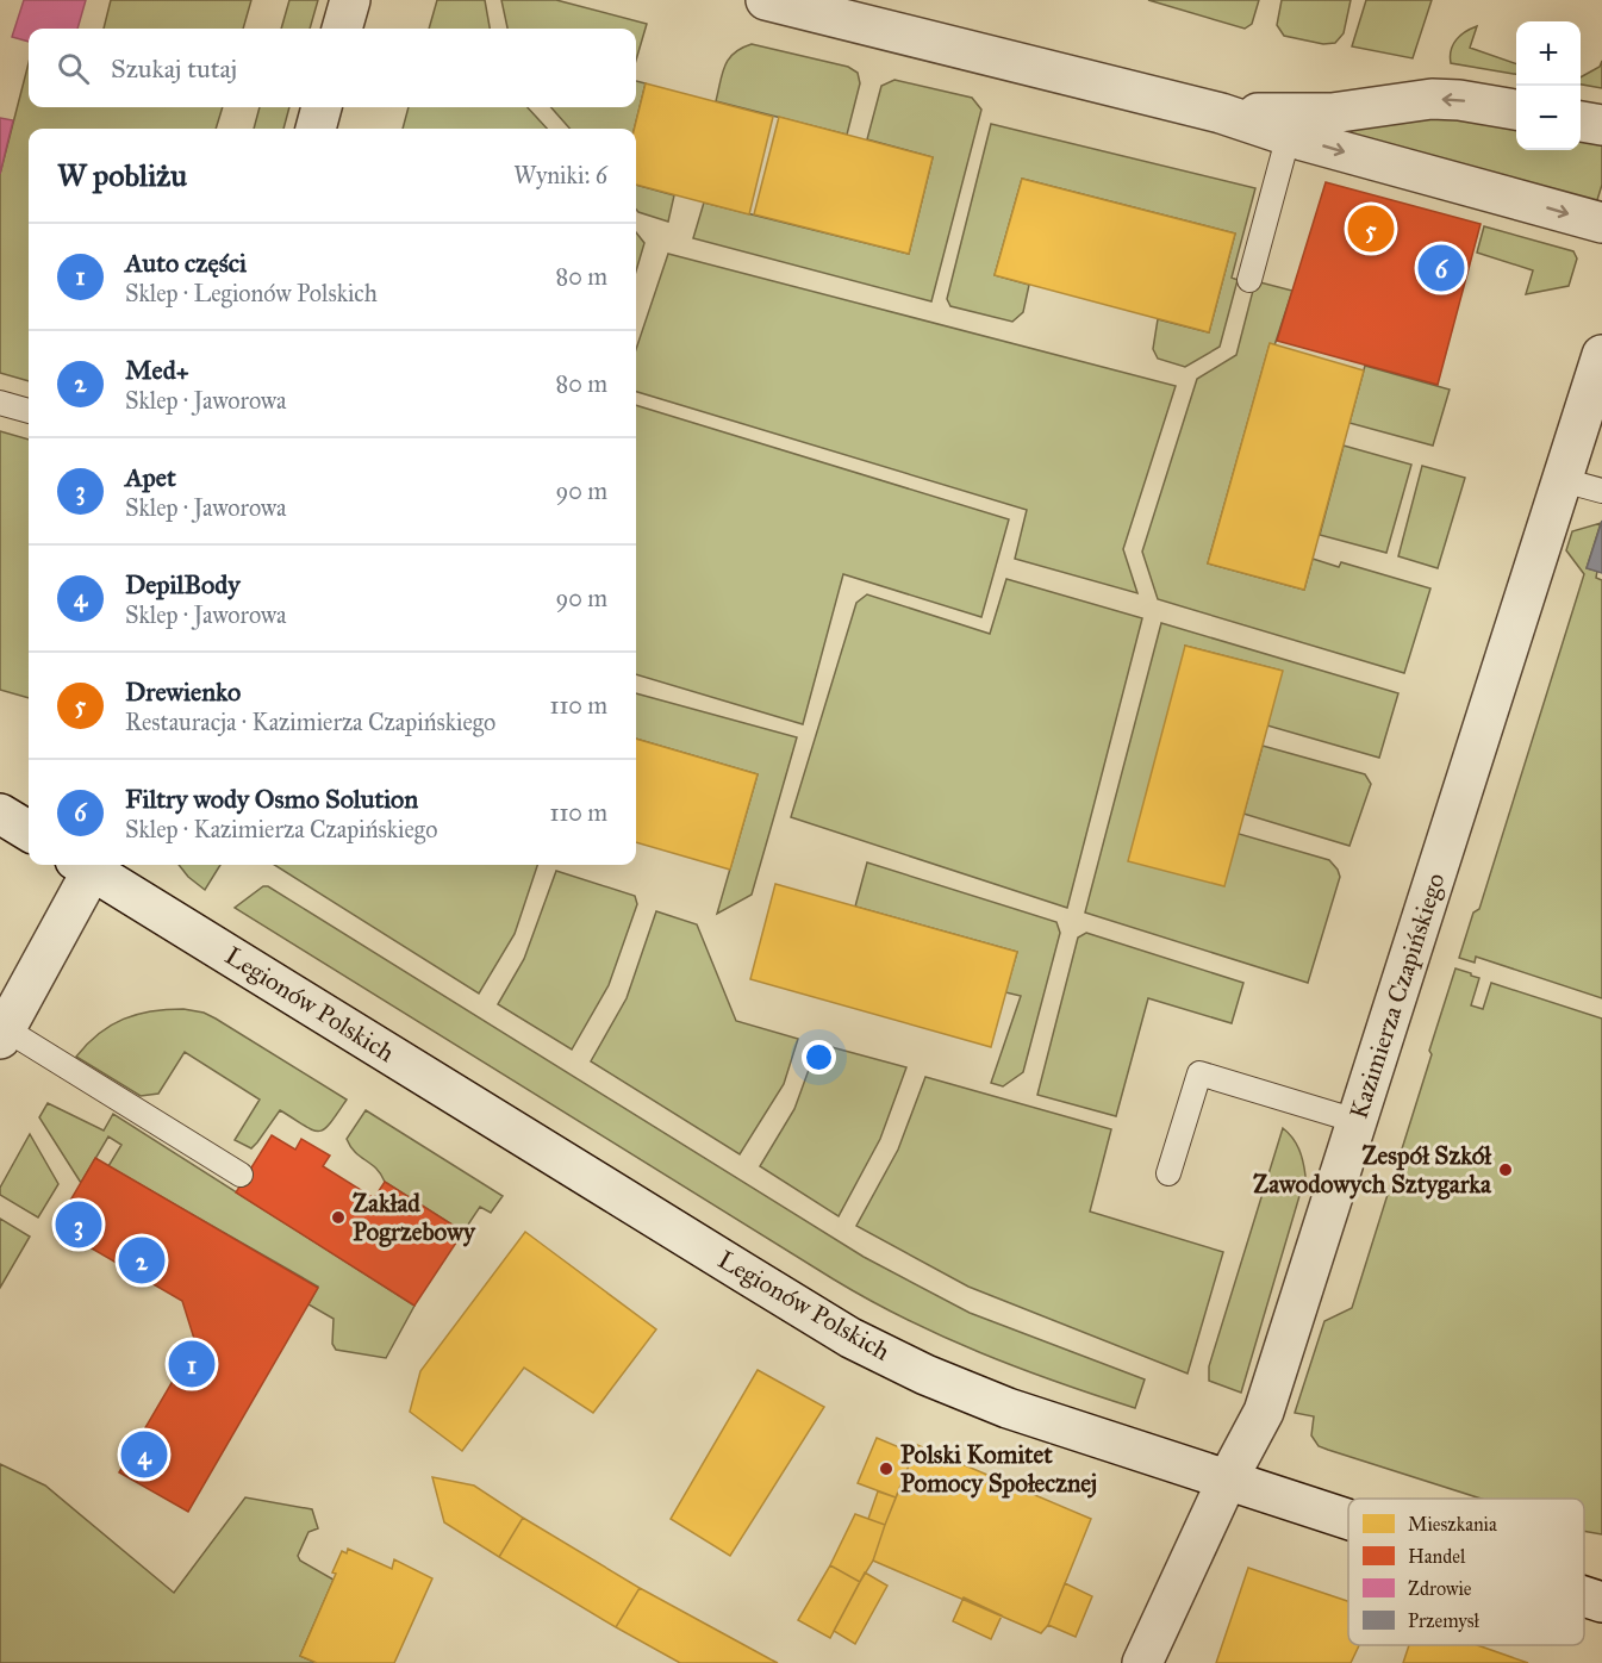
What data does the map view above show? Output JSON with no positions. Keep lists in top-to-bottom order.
{
  "streets": {
    "street": ["Kazimierza Czapińskiego", "Legionów Polskich"]
  },
  "crossings": [
    ["Kazimierza Czapińskiego", "Legionów Polskich"]
  ],
  "places": ["Zespół Szkół Zawodowych Sztygarka", "Zakład Pogrzebowy", "Polski Komitet Pomocy Społecznej"],
  "legend": [
    "Mieszkania",
    "Handel",
    "Zdrowie",
    "Przemysł"
  ],
  "page": {
    "map_buttons": ["+", "−"],
    "search": "Szukaj tutaj",
    "heading": ["W pobliżu", "Wyniki: 6"],
    "pins": [
      "5",
      "6",
      "3",
      "2",
      "1",
      "4"
    ],
    "list": [
      {
        "mark": "1",
        "name": "Auto części",
        "note": "Sklep · Legionów Polskich",
        "value": "80 m"
      },
      {
        "mark": "2",
        "name": "Med+",
        "note": "Sklep · Jaworowa",
        "value": "80 m"
      },
      {
        "mark": "3",
        "name": "Apet",
        "note": "Sklep · Jaworowa",
        "value": "90 m"
      },
      {
        "mark": "4",
        "name": "DepilBody",
        "note": "Sklep · Jaworowa",
        "value": "90 m"
      },
      {
        "mark": "5",
        "name": "Drewienko",
        "note": "Restauracja · Kazimierza Czapińskiego",
        "value": "110 m"
      },
      {
        "mark": "6",
        "name": "Filtry wody Osmo Solution",
        "note": "Sklep · Kazimierza Czapińskiego",
        "value": "110 m"
      }
    ]
  }
}
